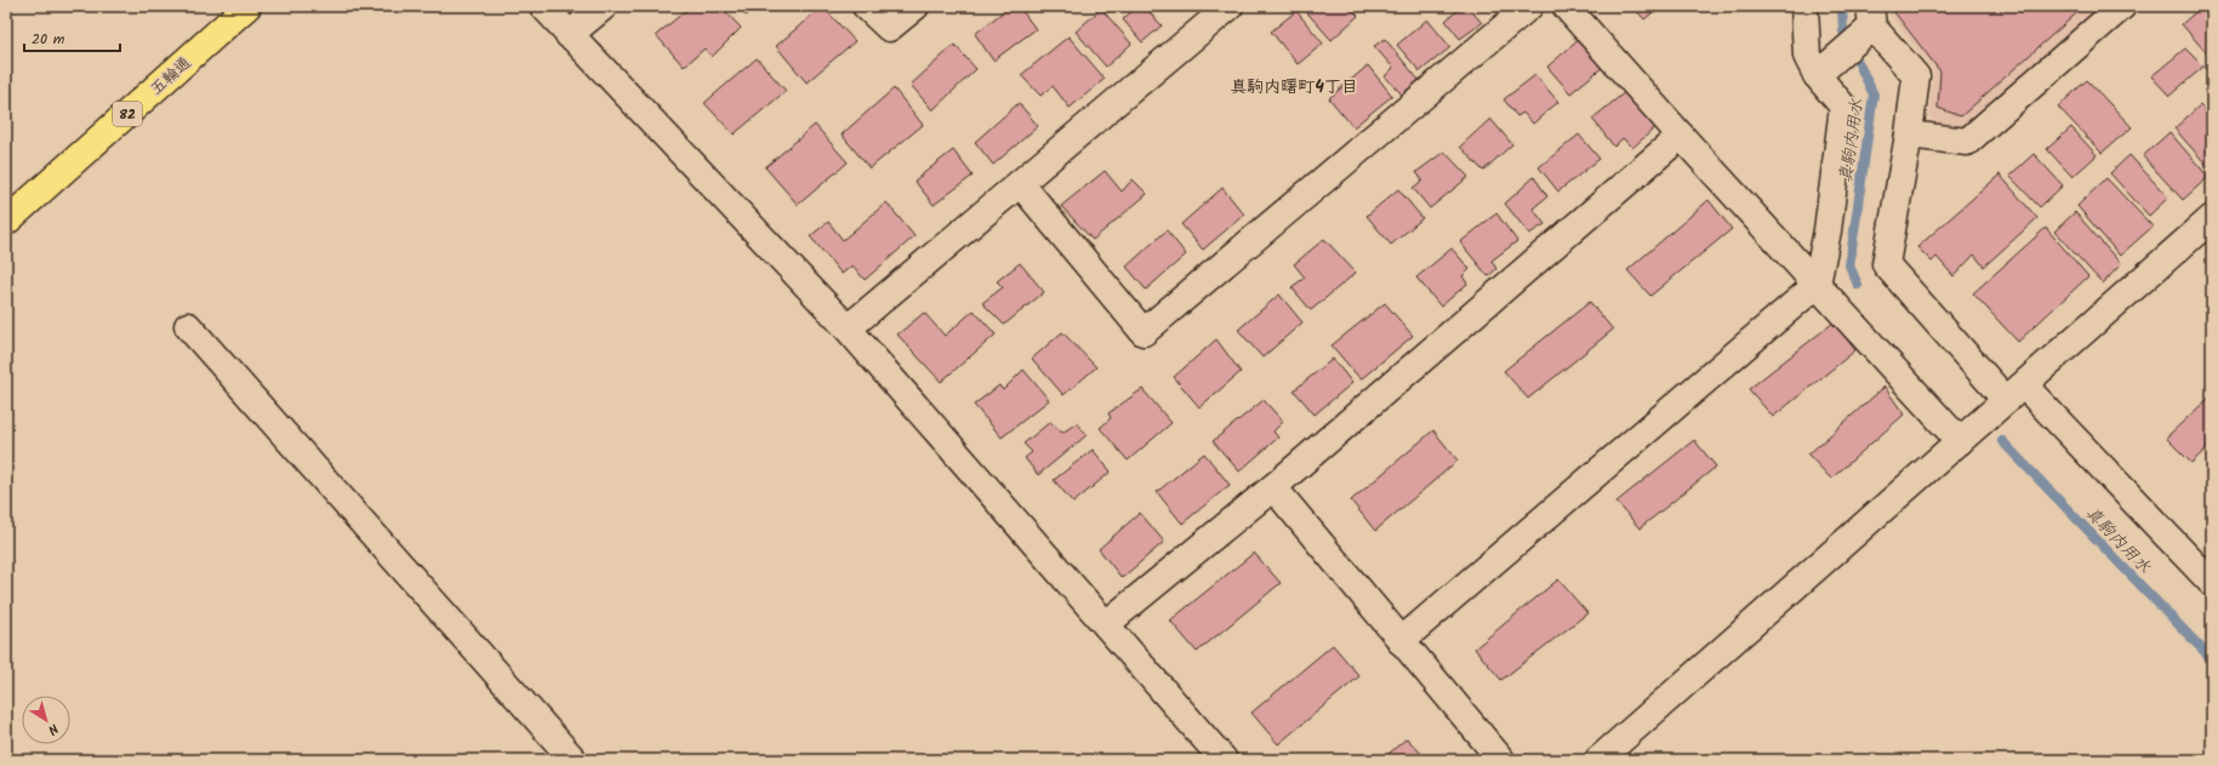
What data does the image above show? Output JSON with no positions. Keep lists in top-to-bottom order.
{
  "streets": {
    "main road": ["五輪通", "82"]
  },
  "districts": ["真駒内曙町4丁目"],
  "water": ["真駒内用水"],
  "scale_bar": "20 m",
  "north": "bottom right"
}
